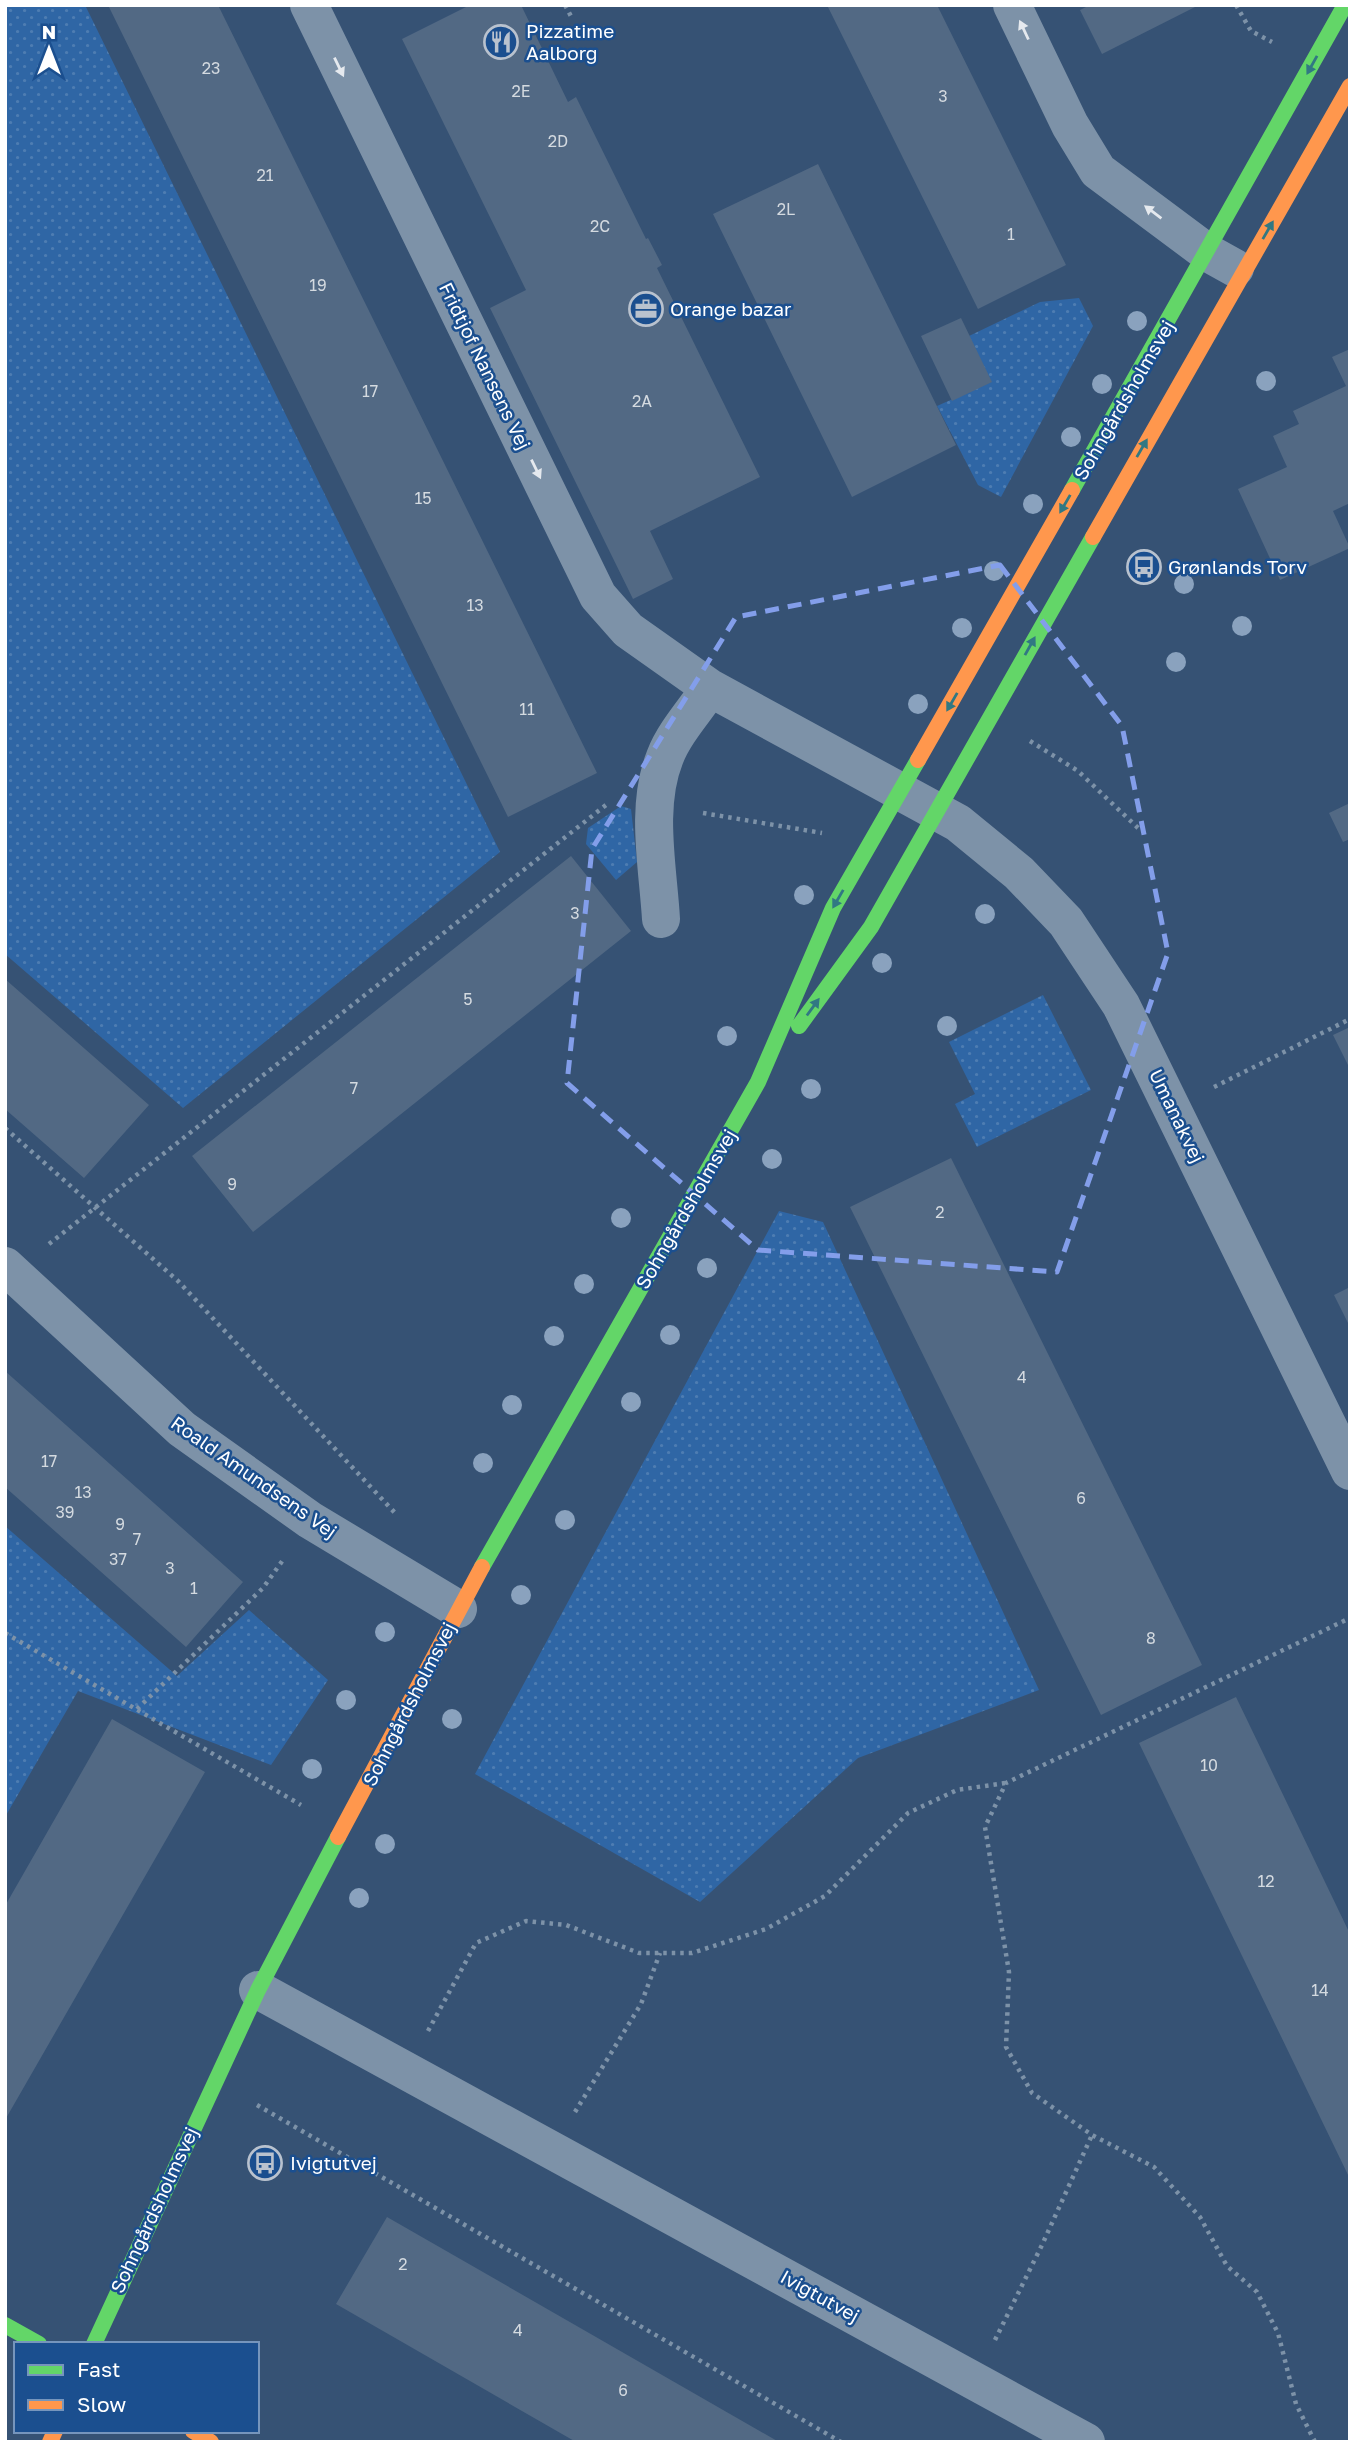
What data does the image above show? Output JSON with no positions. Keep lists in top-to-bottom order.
{
  "streets": {
    "street": [
      "Fridtjof Nansens Vej",
      "Sohngårdsholmsvej",
      "Umanakvej",
      "Roald Amundsens Vej",
      "Ivigtutvej"
    ]
  },
  "crossings": [
    ["Fridtjof Nansens Vej", "Sohngårdsholmsvej"],
    ["Sohngårdsholmsvej", "Umanakvej"],
    ["Sohngårdsholmsvej", "Roald Amundsens Vej"],
    ["Sohngårdsholmsvej", "Ivigtutvej"]
  ],
  "one_way": ["Fridtjof Nansens Vej"],
  "places": {
    "restaurant": ["Pizzatime Aalborg"],
    "office": ["Orange bazar"],
    "bus stop": ["Grønlands Torv", "Ivigtutvej"]
  },
  "house_numbers": [
    "23",
    "2E",
    "3",
    "2D",
    "21",
    "2L",
    "2C",
    "1",
    "19",
    "17",
    "2A",
    "15",
    "13",
    "11",
    "3",
    "5",
    "7",
    "9",
    "2",
    "4",
    "17",
    "13",
    "6",
    "39",
    "9",
    "7",
    "37",
    "3",
    "1",
    "8",
    "10",
    "12",
    "14",
    "2",
    "4",
    "6"
  ],
  "legend": ["Fast", "Slow"],
  "north": "top"
}
